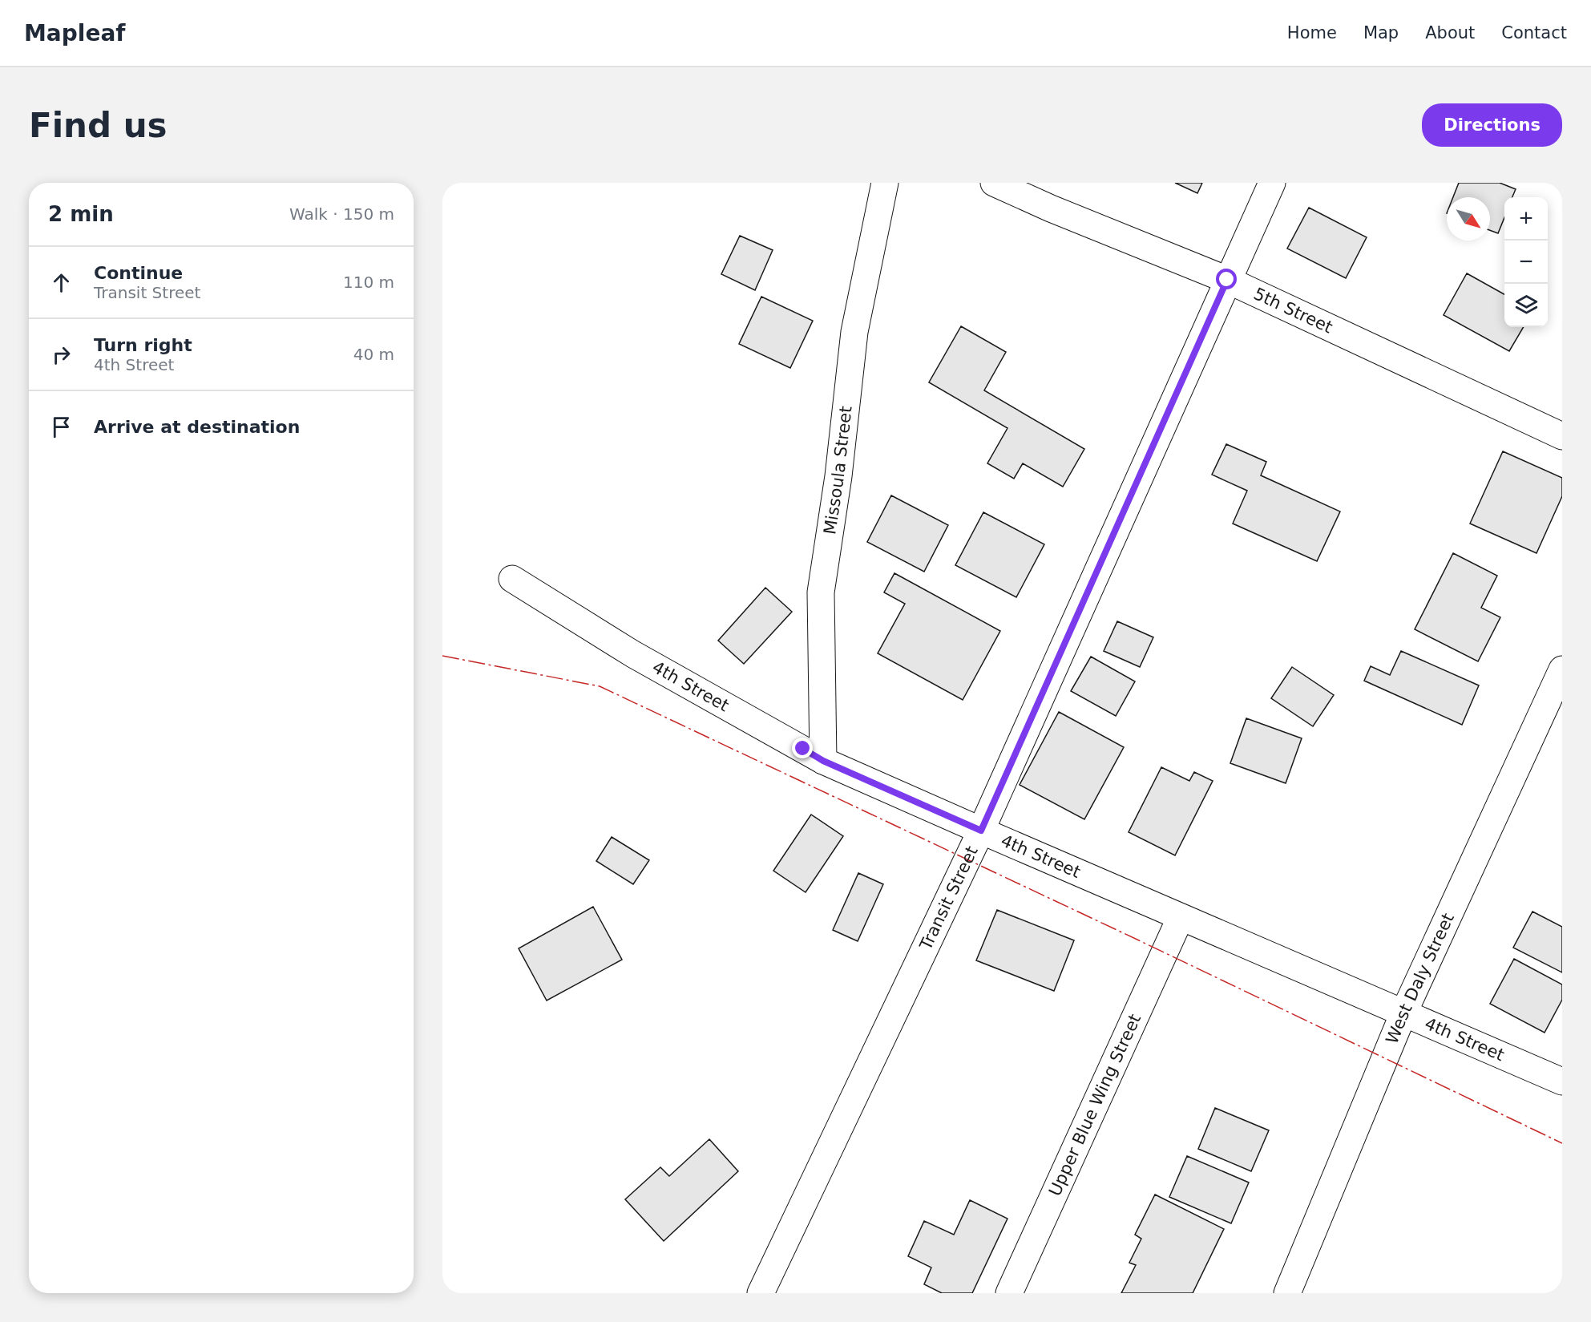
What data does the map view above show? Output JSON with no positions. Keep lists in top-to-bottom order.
{
  "streets": {
    "street": [
      "5th Street",
      "Missoula Street",
      "4th Street",
      "Transit Street",
      "West Daly Street",
      "Upper Blue Wing Street"
    ]
  },
  "crossings": [
    ["5th Street", "Transit Street"],
    ["Missoula Street", "4th Street"],
    ["4th Street", "Transit Street"],
    ["4th Street", "West Daly Street"],
    ["4th Street", "Upper Blue Wing Street"]
  ],
  "north": "bottom right",
  "page": {
    "header": "Mapleaf",
    "nav": [
      "Home",
      "Map",
      "About",
      "Contact"
    ],
    "buttons": "Directions",
    "title": "Find us",
    "heading": ["2 min", "Walk · 150 m"],
    "map_buttons": ["+", "−"],
    "list": [
      ["Continue", "Transit Street", "110 m"],
      ["Turn right", "4th Street", "40 m"],
      "Arrive at destination"
    ]
  }
}
